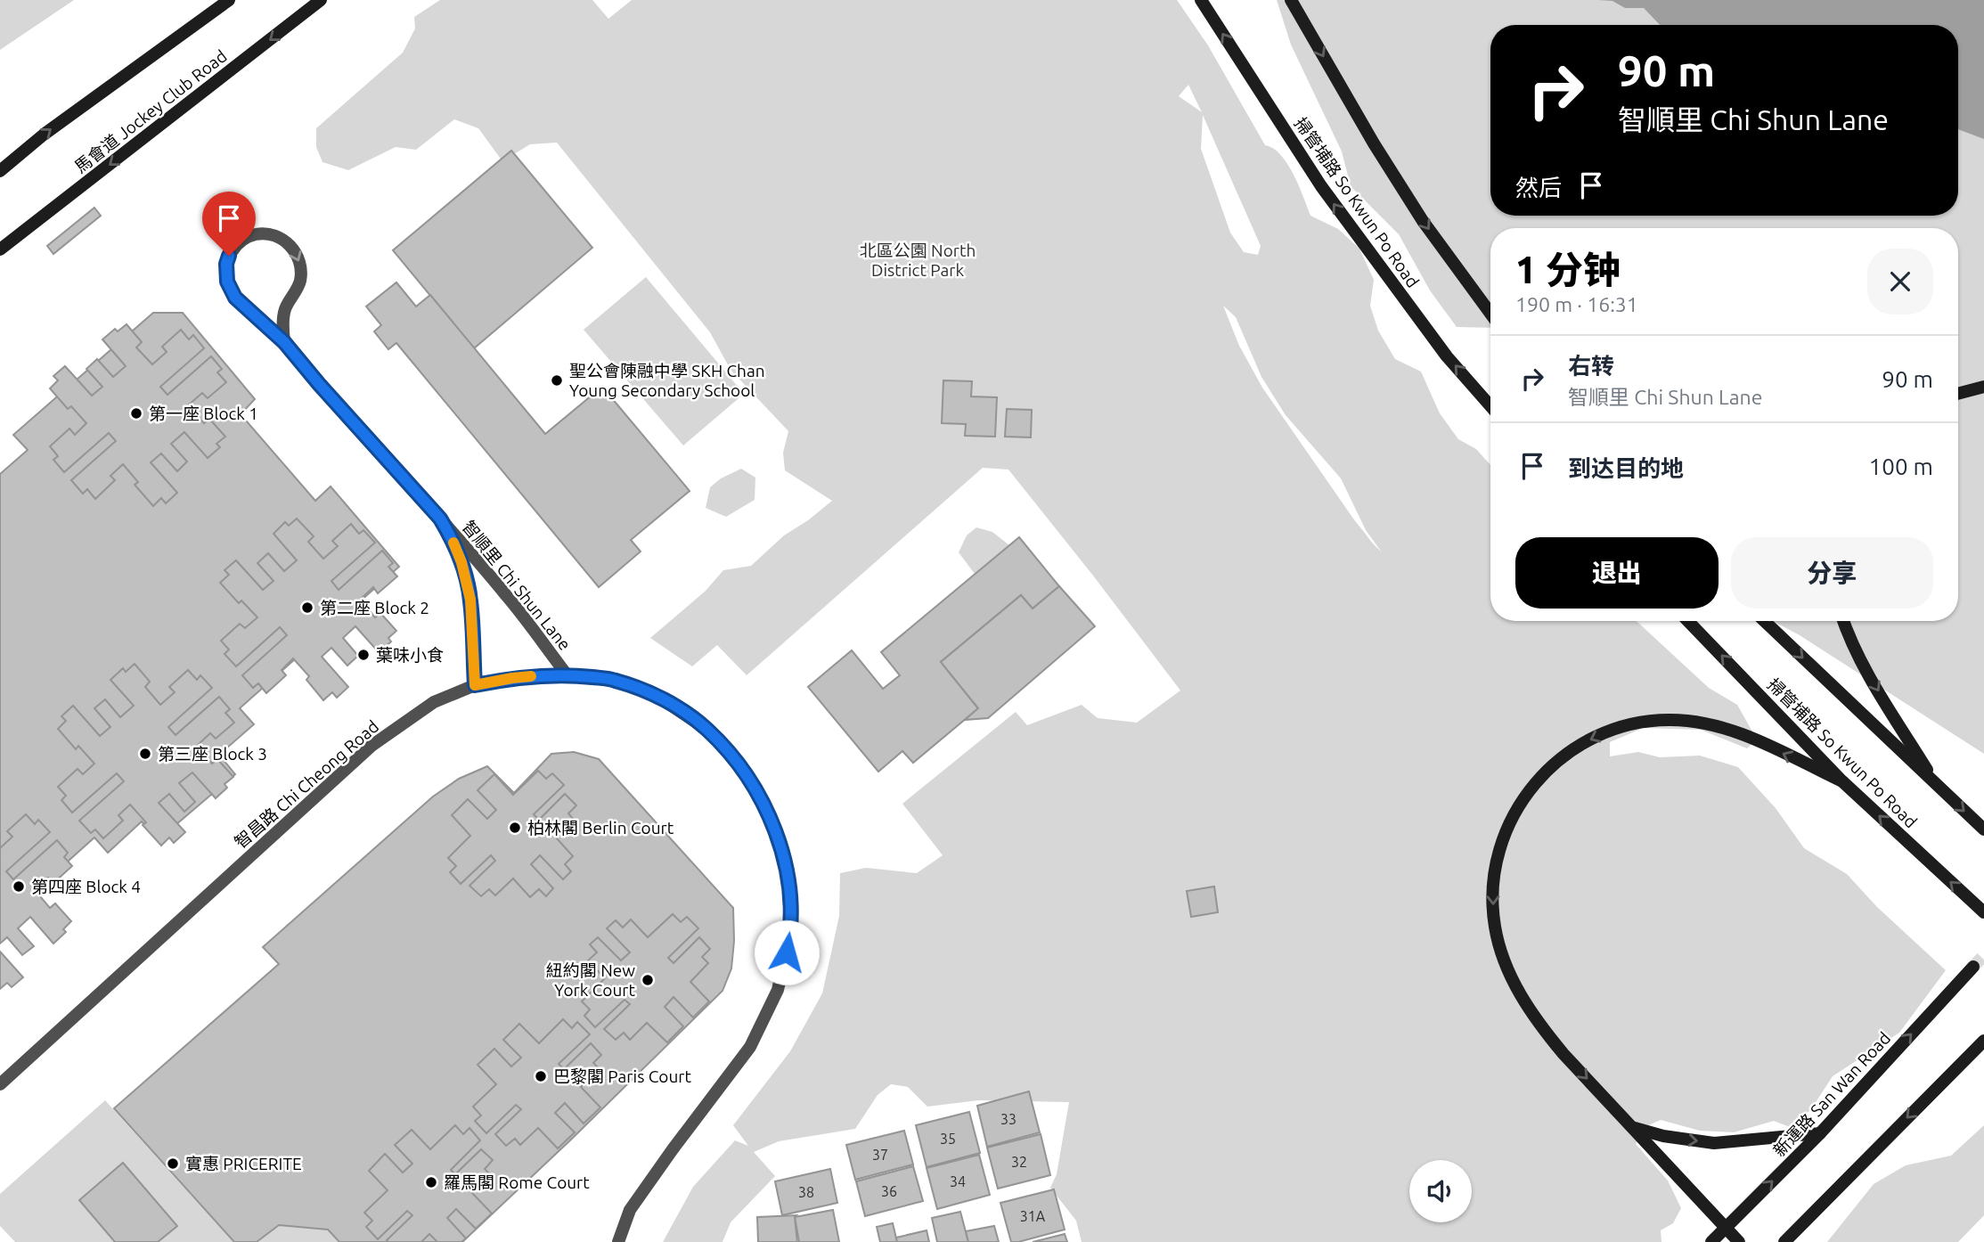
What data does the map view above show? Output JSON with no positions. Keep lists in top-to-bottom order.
{
  "streets": {
    "main road": ["馬會道 Jockey Club Road", "掃管埔路 So Kwun Po Road", "新運路 San Wan Road"],
    "street": ["智順里 Chi Shun Lane", "智昌路 Chi Cheong Road"]
  },
  "crossings": [
    ["智順里 Chi Shun Lane", "智昌路 Chi Cheong Road"]
  ],
  "parks": ["北區公園 North District Park"],
  "places": [
    "聖公會陳融中學 SKH Chan Young Secondary School",
    "第一座 Block 1",
    "第二座 Block 2",
    "葉味小食",
    "第三座 Block 3",
    "柏林閣 Berlin Court",
    "第四座 Block 4",
    "紐約閣 New York Court",
    "巴黎閣 Paris Court",
    "實惠 PRICERITE",
    "羅馬閣 Rome Court"
  ],
  "house_numbers": [
    "33",
    "35",
    "37",
    "32",
    "34",
    "36",
    "38",
    "31A"
  ],
  "page": {
    "turn": ["90 m", "智順里 Chi Shun Lane"],
    "then": "然后",
    "heading": ["1 分钟", "190 m · 16:31"],
    "list": [
      {
        "name": "右转",
        "note": "智順里 Chi Shun Lane",
        "value": "90 m"
      },
      {
        "name": "到达目的地",
        "value": "100 m"
      }
    ],
    "buttons": ["退出", "分享"]
  }
}
